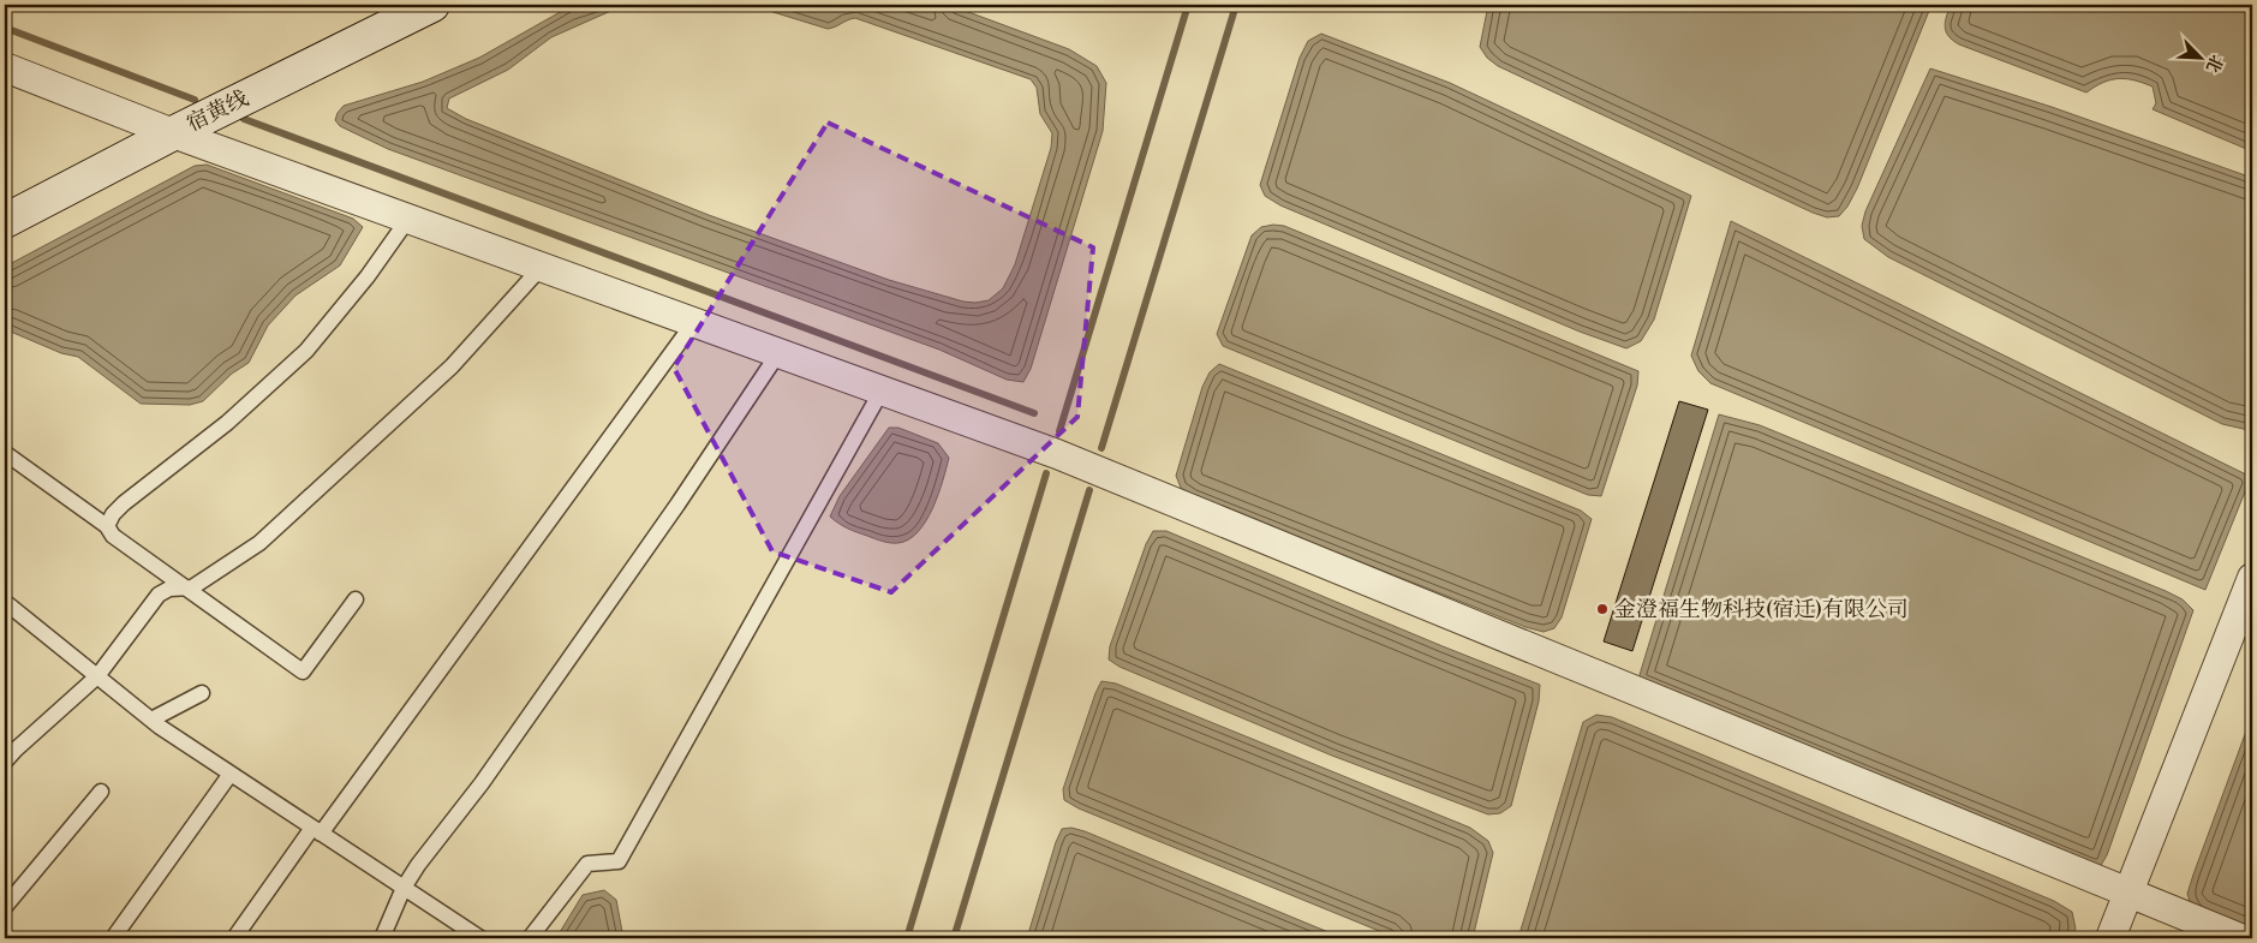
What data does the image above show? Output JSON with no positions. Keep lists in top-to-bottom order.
{
  "streets": {
    "main road": ["宿黄线"]
  },
  "places": ["金澄福生物科技(宿迁)有限公司"],
  "north": "bottom right"
}
